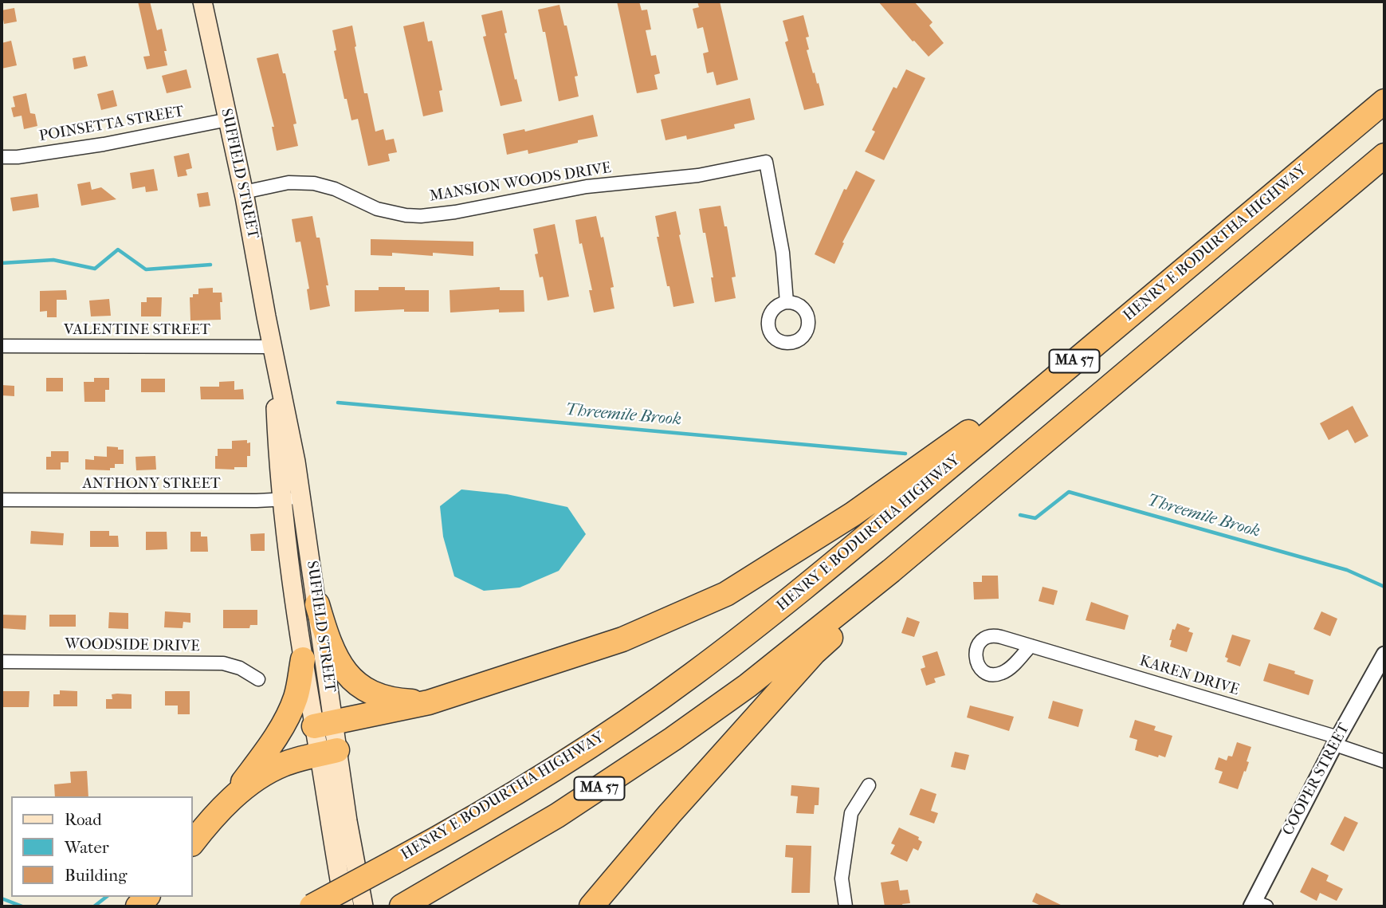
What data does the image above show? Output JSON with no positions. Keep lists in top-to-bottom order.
{
  "streets": {
    "highway": ["HENRY E BODURTHA HIGHWAY", "MA 57"],
    "main road": ["SUFFIELD STREET"],
    "street": [
      "POINSETTA STREET",
      "MANSION WOODS DRIVE",
      "VALENTINE STREET",
      "ANTHONY STREET",
      "WOODSIDE DRIVE",
      "KAREN DRIVE",
      "COOPER STREET"
    ]
  },
  "crossings": [
    ["POINSETTA STREET", "SUFFIELD STREET"],
    ["SUFFIELD STREET", "MANSION WOODS DRIVE"],
    ["SUFFIELD STREET", "VALENTINE STREET"],
    ["SUFFIELD STREET", "ANTHONY STREET"],
    ["KAREN DRIVE", "COOPER STREET"]
  ],
  "water": ["Threemile Brook"],
  "legend": ["Road", "Water", "Building"]
}
